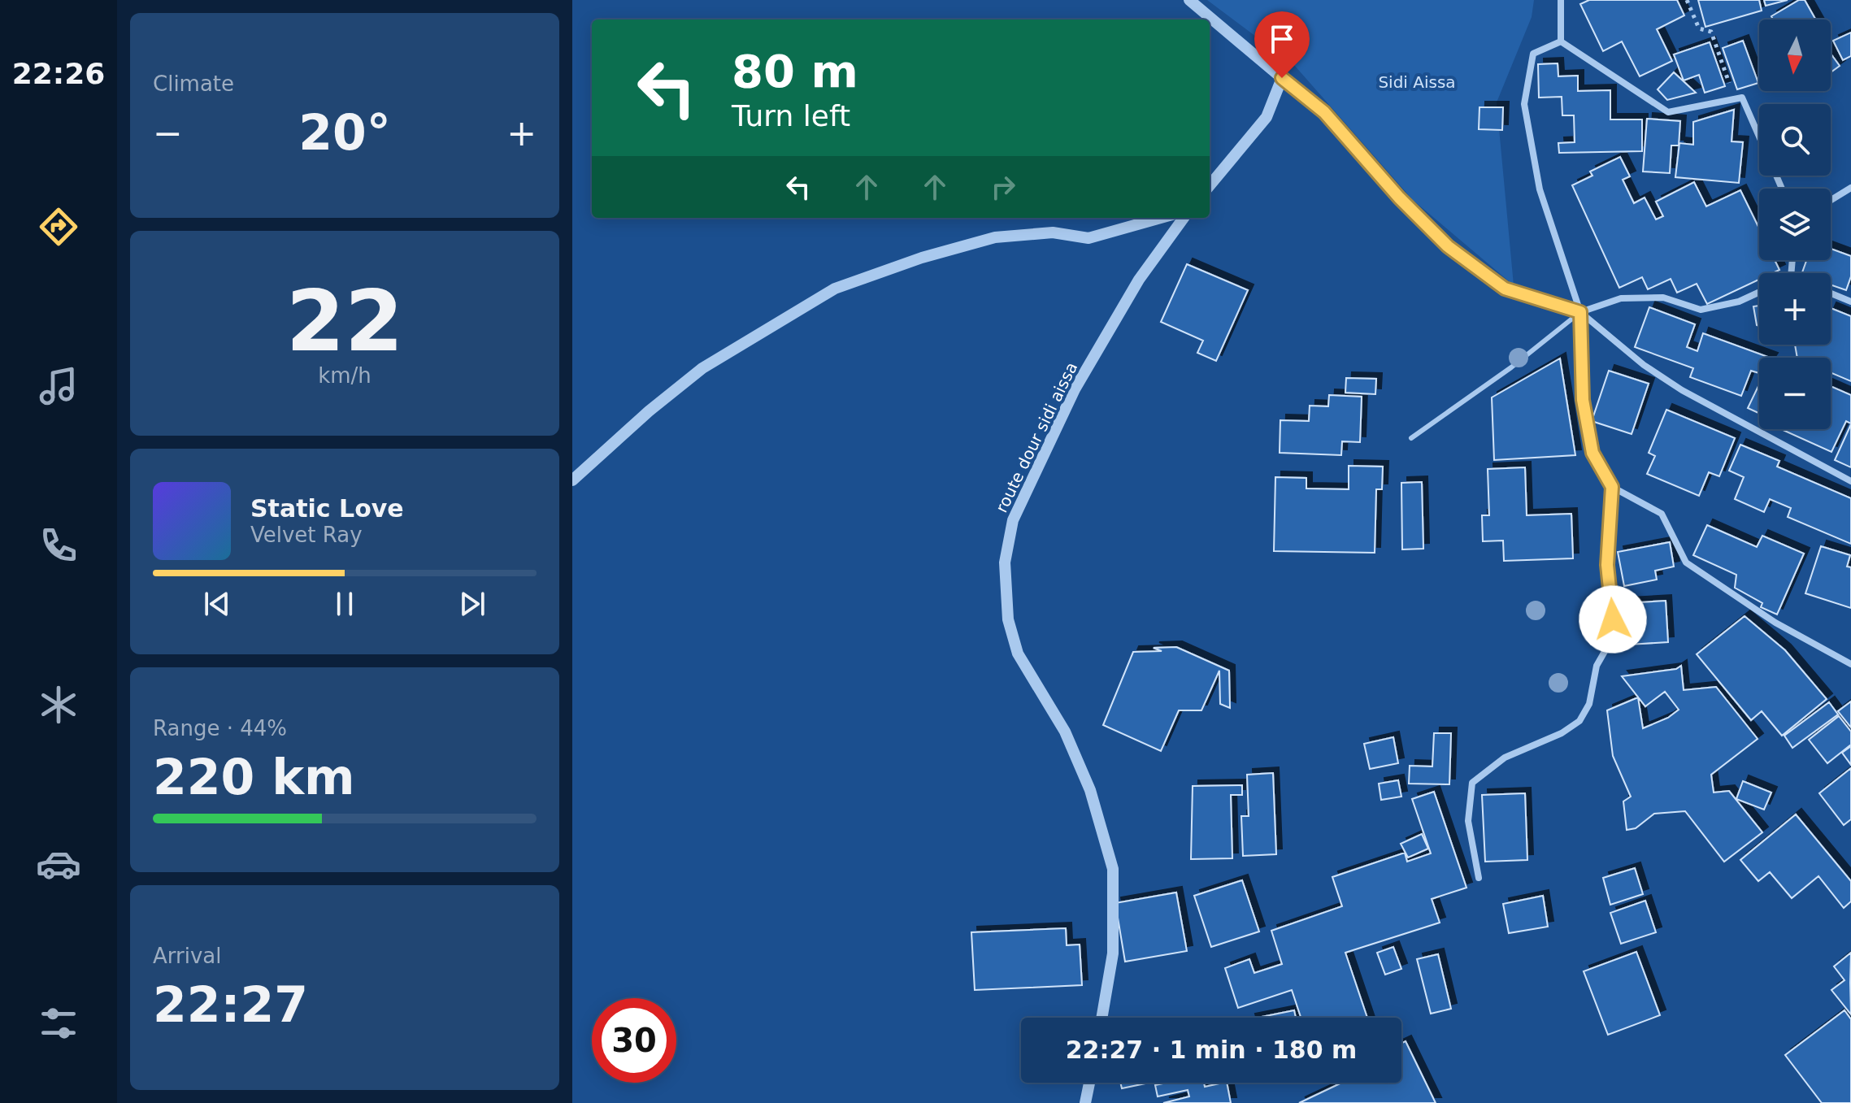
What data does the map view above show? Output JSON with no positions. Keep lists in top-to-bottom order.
{
  "streets": {
    "street": ["route dour sidi aissa"]
  },
  "parks": ["Sidi Aissa"],
  "north": "bottom",
  "page": {
    "tabs": "22:26",
    "tile": [
      "Climate",
      ["22", "km/h"],
      ["Range · 44%", "220 km"],
      ["Arrival", "22:27"]
    ],
    "map_buttons": ["+", "−"],
    "turn": ["80 m", "Turn left"],
    "heat": ["−", "20°", "+"],
    "song": ["Static Love", "Velvet Ray"],
    "limit": "30",
    "trip": "22:27 · 1 min · 180 m"
  }
}
